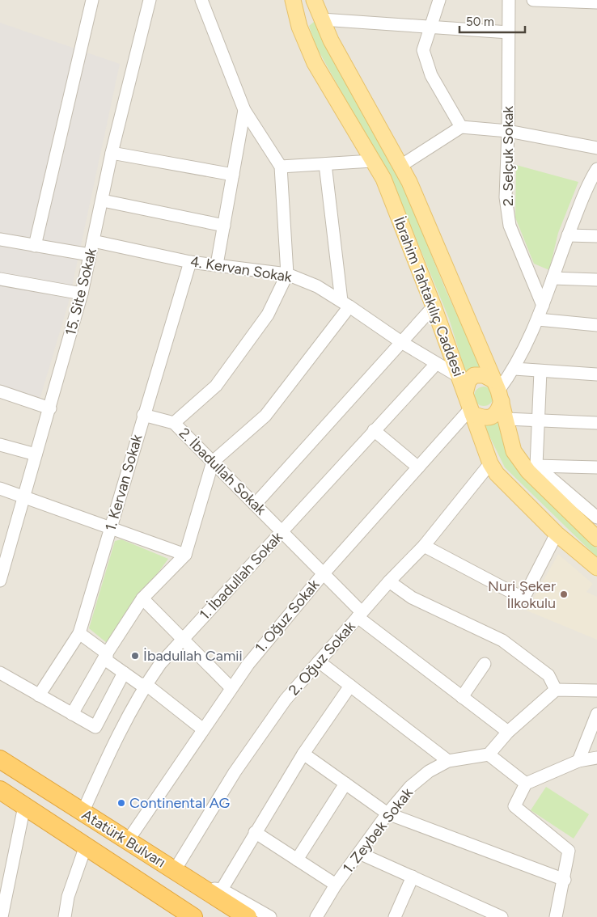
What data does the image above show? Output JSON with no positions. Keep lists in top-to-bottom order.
{
  "streets": {
    "highway": ["Atatürk Bulvarı"],
    "main road": ["İbrahim Tahtakılıç Caddesi"],
    "street": [
      "2. Selçuk Sokak",
      "4. Kervan Sokak",
      "15. Site Sokak",
      "2. İbadullah Sokak",
      "1. Kervan Sokak",
      "1. İbadullah Sokak",
      "1. Oğuz Sokak",
      "2. Oğuz Sokak",
      "1. Zeybek Sokak"
    ]
  },
  "crossings": [
    ["4. Kervan Sokak", "15. Site Sokak"],
    ["4. Kervan Sokak", "İbrahim Tahtakılıç Caddesi"],
    ["4. Kervan Sokak", "1. Kervan Sokak"],
    ["4. Kervan Sokak", "1. İbadullah Sokak"],
    ["İbrahim Tahtakılıç Caddesi", "1. Oğuz Sokak"],
    ["İbrahim Tahtakılıç Caddesi", "2. Oğuz Sokak"],
    ["2. İbadullah Sokak", "1. Kervan Sokak"],
    ["2. İbadullah Sokak", "1. İbadullah Sokak"],
    ["2. İbadullah Sokak", "1. Oğuz Sokak"],
    ["2. İbadullah Sokak", "2. Oğuz Sokak"],
    ["1. İbadullah Sokak", "Atatürk Bulvarı"],
    ["1. Oğuz Sokak", "Atatürk Bulvarı"],
    ["2. Oğuz Sokak", "Atatürk Bulvarı"]
  ],
  "places": ["Nuri Şeker İlkokulu", "İbadullah Camii", "Continental AG"],
  "scale_bar": "50 m"
}
